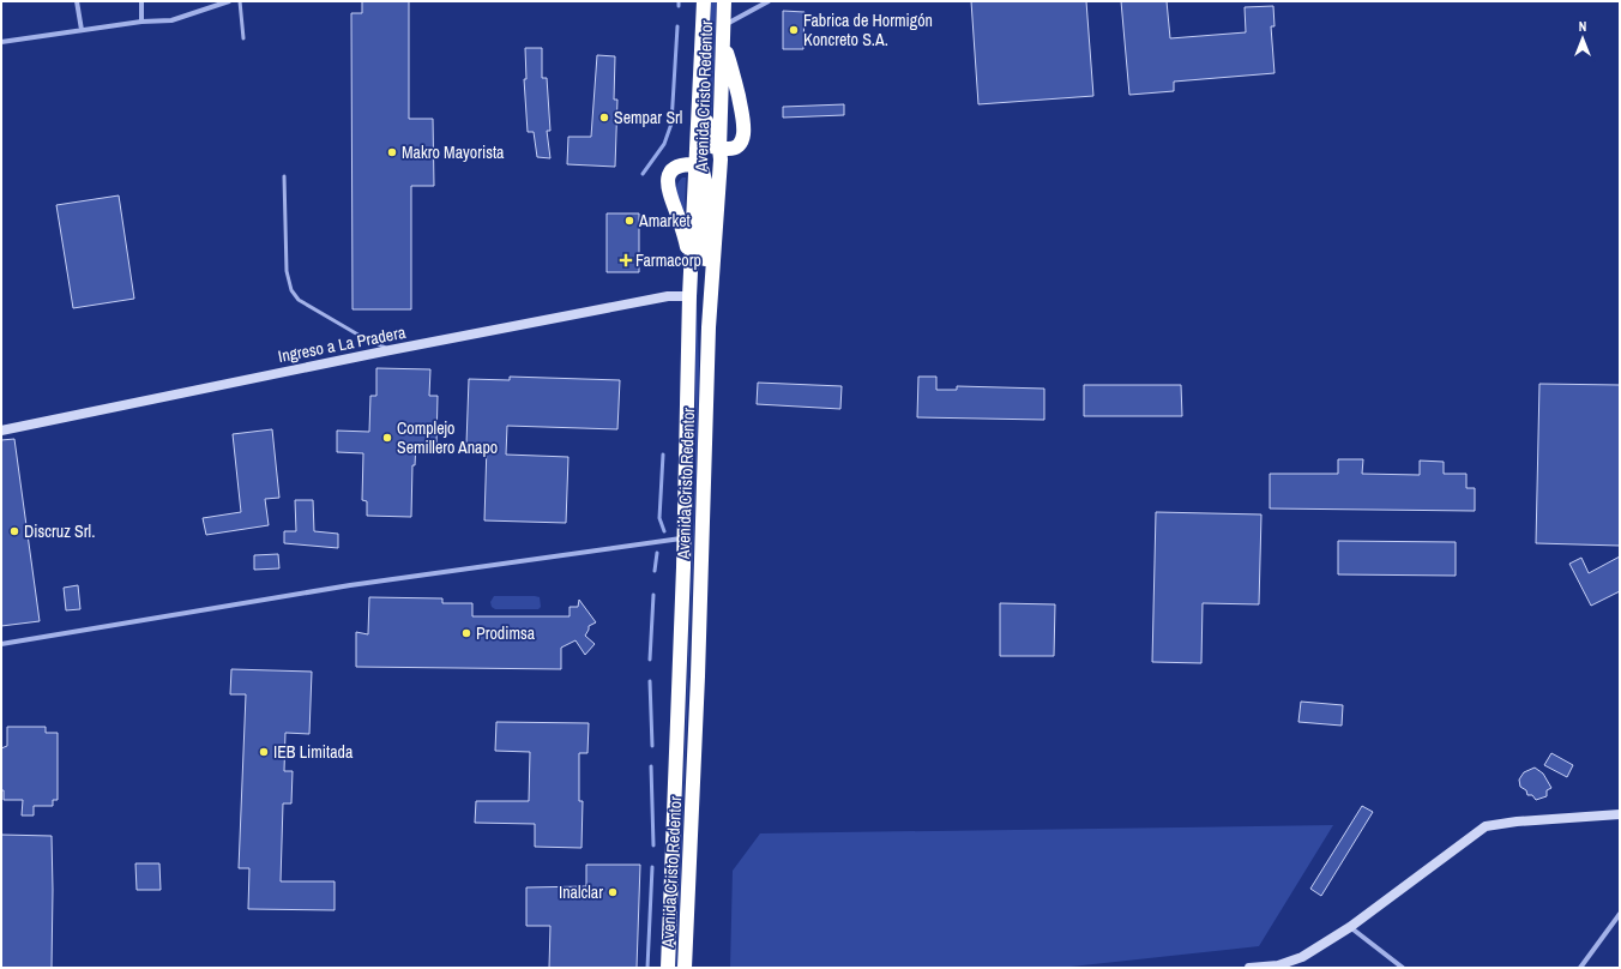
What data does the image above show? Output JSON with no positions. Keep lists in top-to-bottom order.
{
  "streets": {
    "highway": ["Avenida Cristo Redentor"],
    "street": ["Ingreso a La Pradera"]
  },
  "crossings": [
    ["Avenida Cristo Redentor", "Ingreso a La Pradera"]
  ],
  "places": {
    "other": [
      "Fabrica de Hormigón Koncreto S.A.",
      "Sempar Srl",
      "Makro Mayorista",
      "Amarket",
      "Complejo Semillero Anapo",
      "Discruz Srl.",
      "Prodimsa",
      "IEB Limitada",
      "Inalclar"
    ],
    "health": ["Farmacorp"]
  },
  "north": "top"
}
